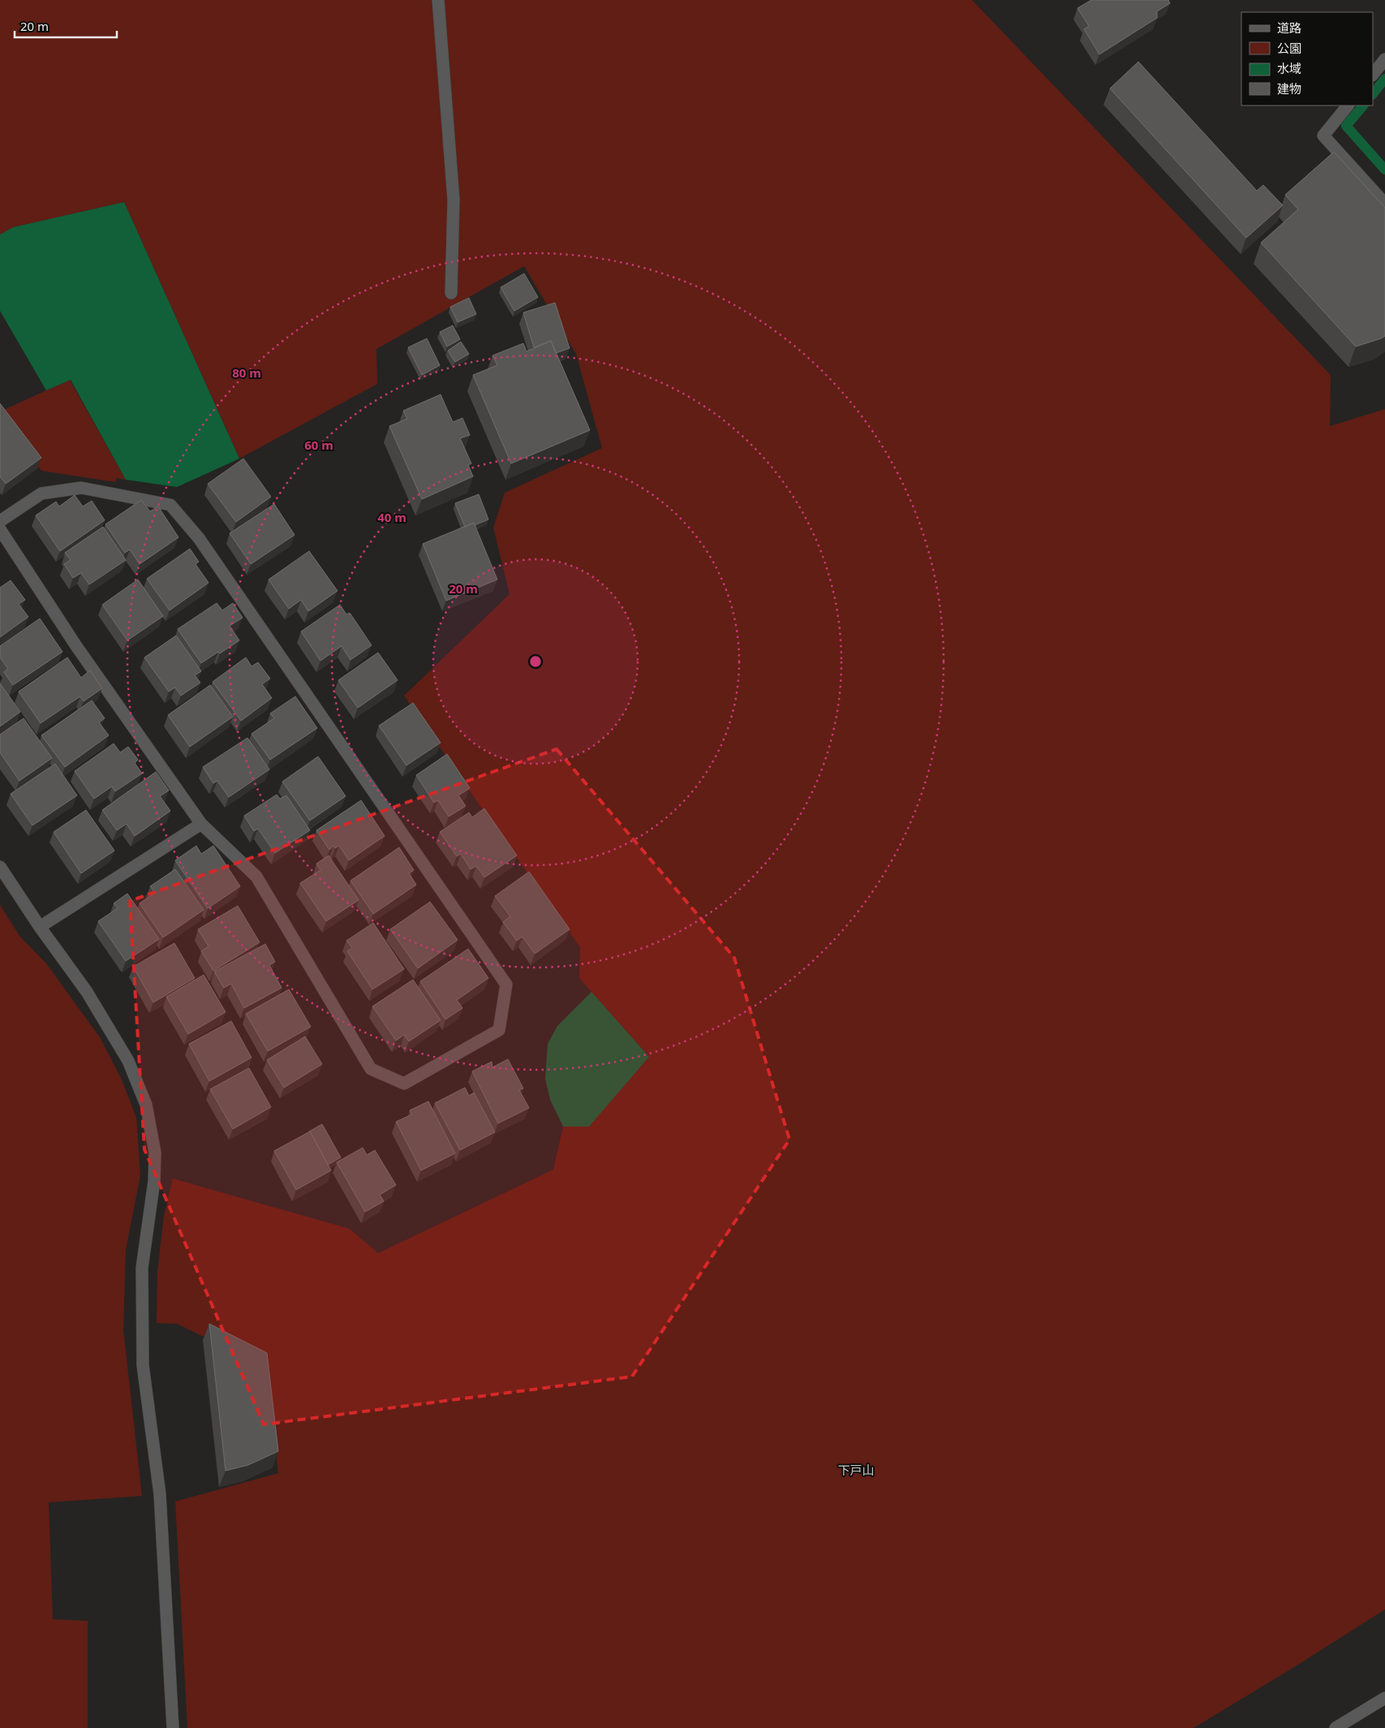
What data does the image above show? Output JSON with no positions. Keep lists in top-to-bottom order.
{
  "districts": ["下戸山"],
  "legend": [
    "道路",
    "公園",
    "水域",
    "建物"
  ],
  "scale_bar": "20 m",
  "rings": [
    "80 m",
    "60 m",
    "40 m",
    "20 m"
  ]
}
